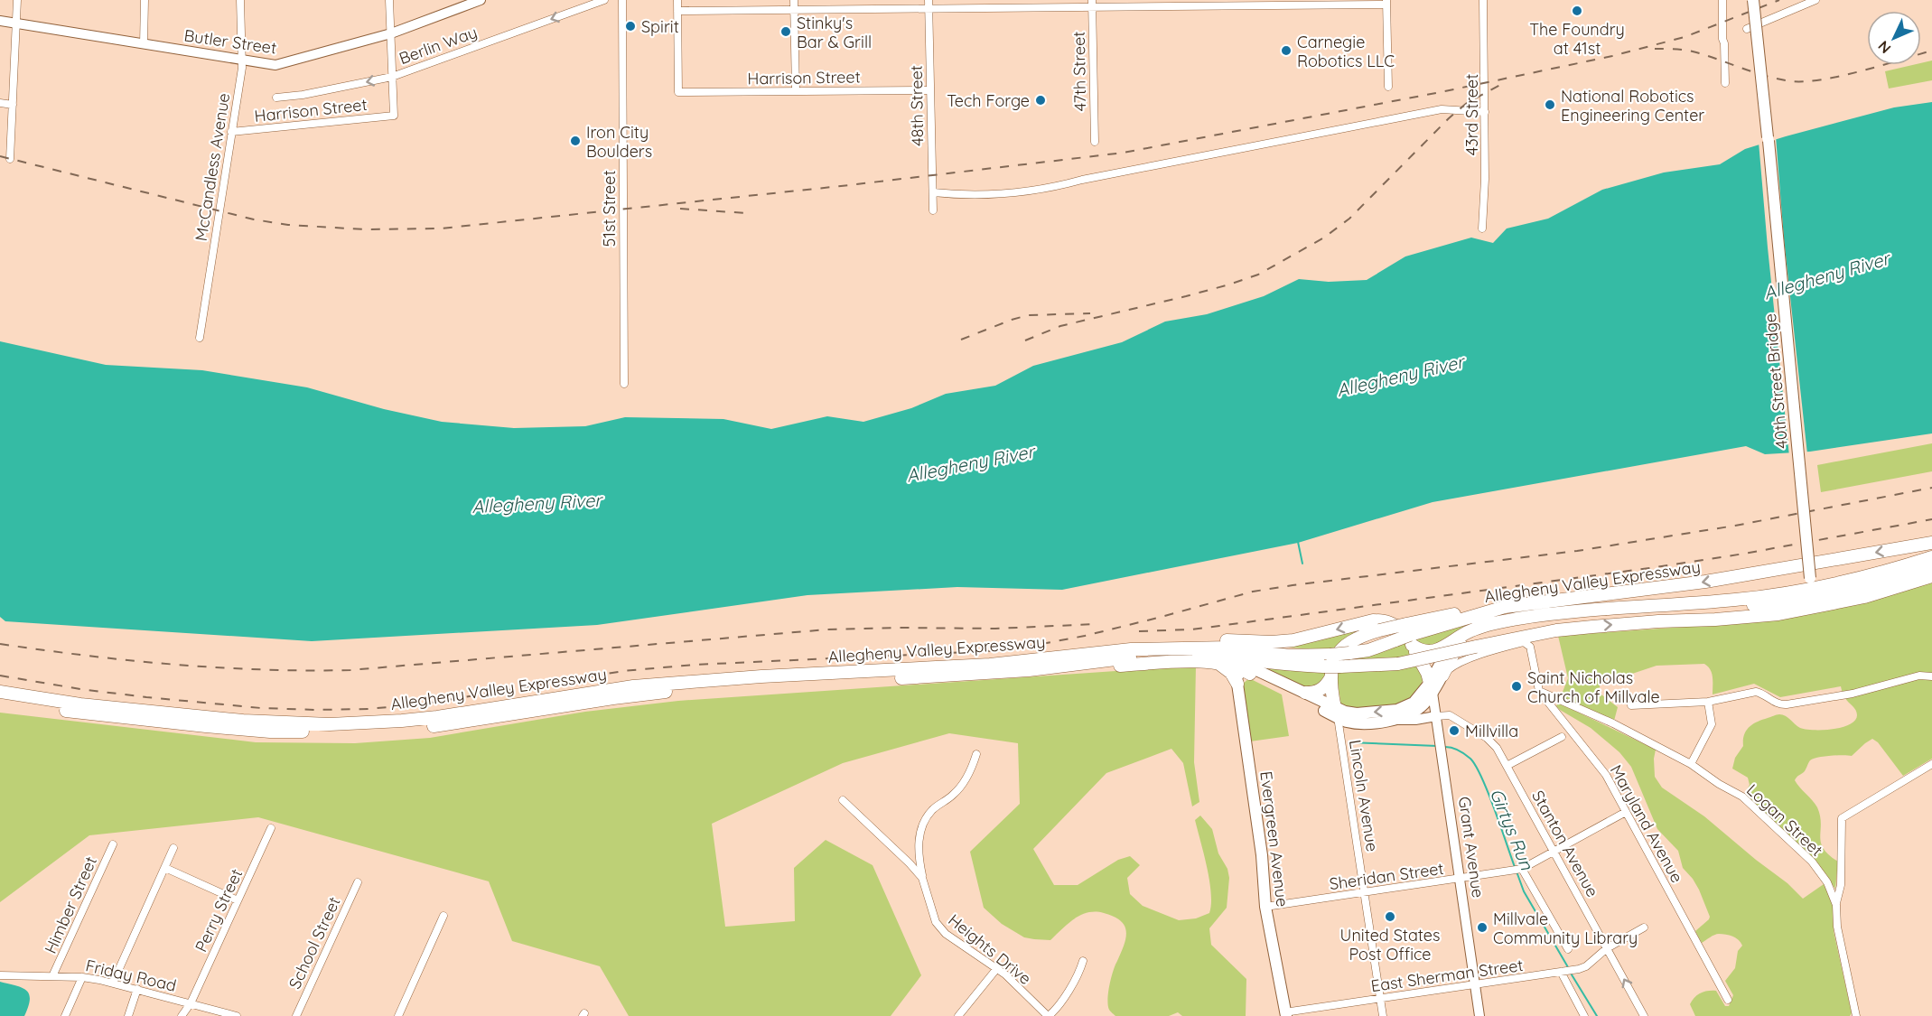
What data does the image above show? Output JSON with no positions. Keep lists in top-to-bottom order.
{
  "streets": {
    "highway": ["Allegheny Valley Expressway"],
    "main road": [
      "Butler Street",
      "40th Street Bridge",
      "Evergreen Avenue",
      "Grant Avenue"
    ],
    "street": [
      "Berlin Way",
      "47th Street",
      "Harrison Street",
      "48th Street",
      "43rd Street",
      "McCandless Avenue",
      "51st Street",
      "Lincoln Avenue",
      "Logan Street",
      "Maryland Avenue",
      "Stanton Avenue",
      "Sheridan Street",
      "Himber Street",
      "Perry Street",
      "School Street",
      "Heights Drive",
      "Friday Road",
      "East Sherman Street"
    ]
  },
  "crossings": [
    ["Butler Street", "McCandless Avenue"],
    ["Berlin Way", "Harrison Street"],
    ["Harrison Street", "48th Street"],
    ["Harrison Street", "McCandless Avenue"],
    ["Lincoln Avenue", "Sheridan Street"],
    ["Lincoln Avenue", "East Sherman Street"],
    ["Logan Street", "Maryland Avenue"],
    ["Maryland Avenue", "Sheridan Street"],
    ["Evergreen Avenue", "Sheridan Street"],
    ["Evergreen Avenue", "East Sherman Street"],
    ["Stanton Avenue", "Grant Avenue"],
    ["Stanton Avenue", "Sheridan Street"],
    ["Stanton Avenue", "East Sherman Street"],
    ["Grant Avenue", "Sheridan Street"],
    ["Grant Avenue", "East Sherman Street"],
    ["Himber Street", "Friday Road"],
    ["Perry Street", "Friday Road"]
  ],
  "one_way": ["Berlin Way"],
  "water": ["Allegheny River", "Girtys Run"],
  "places": [
    "The Foundry at 41st",
    "Spirit",
    "Stinky's Bar & Grill",
    "Carnegie Robotics LLC",
    "Tech Forge",
    "National Robotics Engineering Center",
    "Iron City Boulders",
    "Saint Nicholas Church of Millvale",
    "Millvilla",
    "United States Post Office",
    "Millvale Community Library"
  ],
  "north": "bottom left"
}
